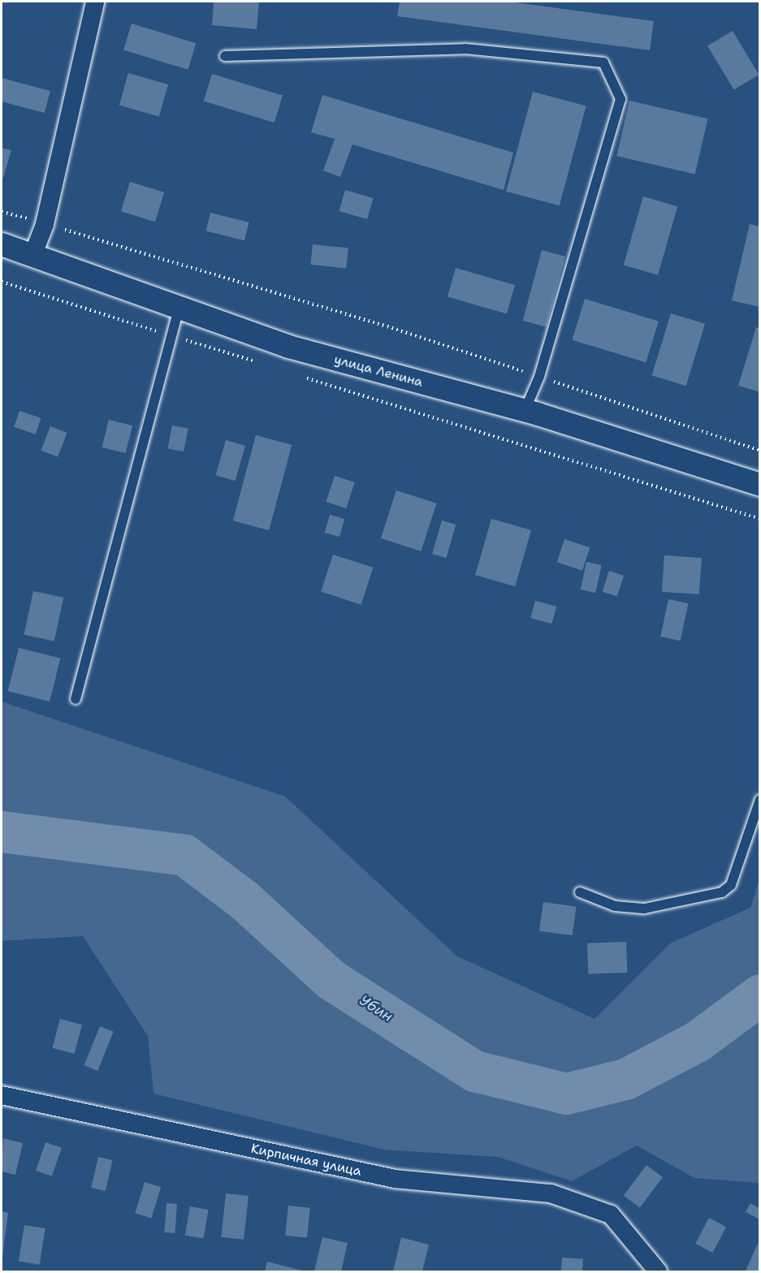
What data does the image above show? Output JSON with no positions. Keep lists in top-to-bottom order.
{
  "streets": {
    "street": ["улица Ленина", "Кирпичная улица"]
  },
  "water": ["Убин"]
}
